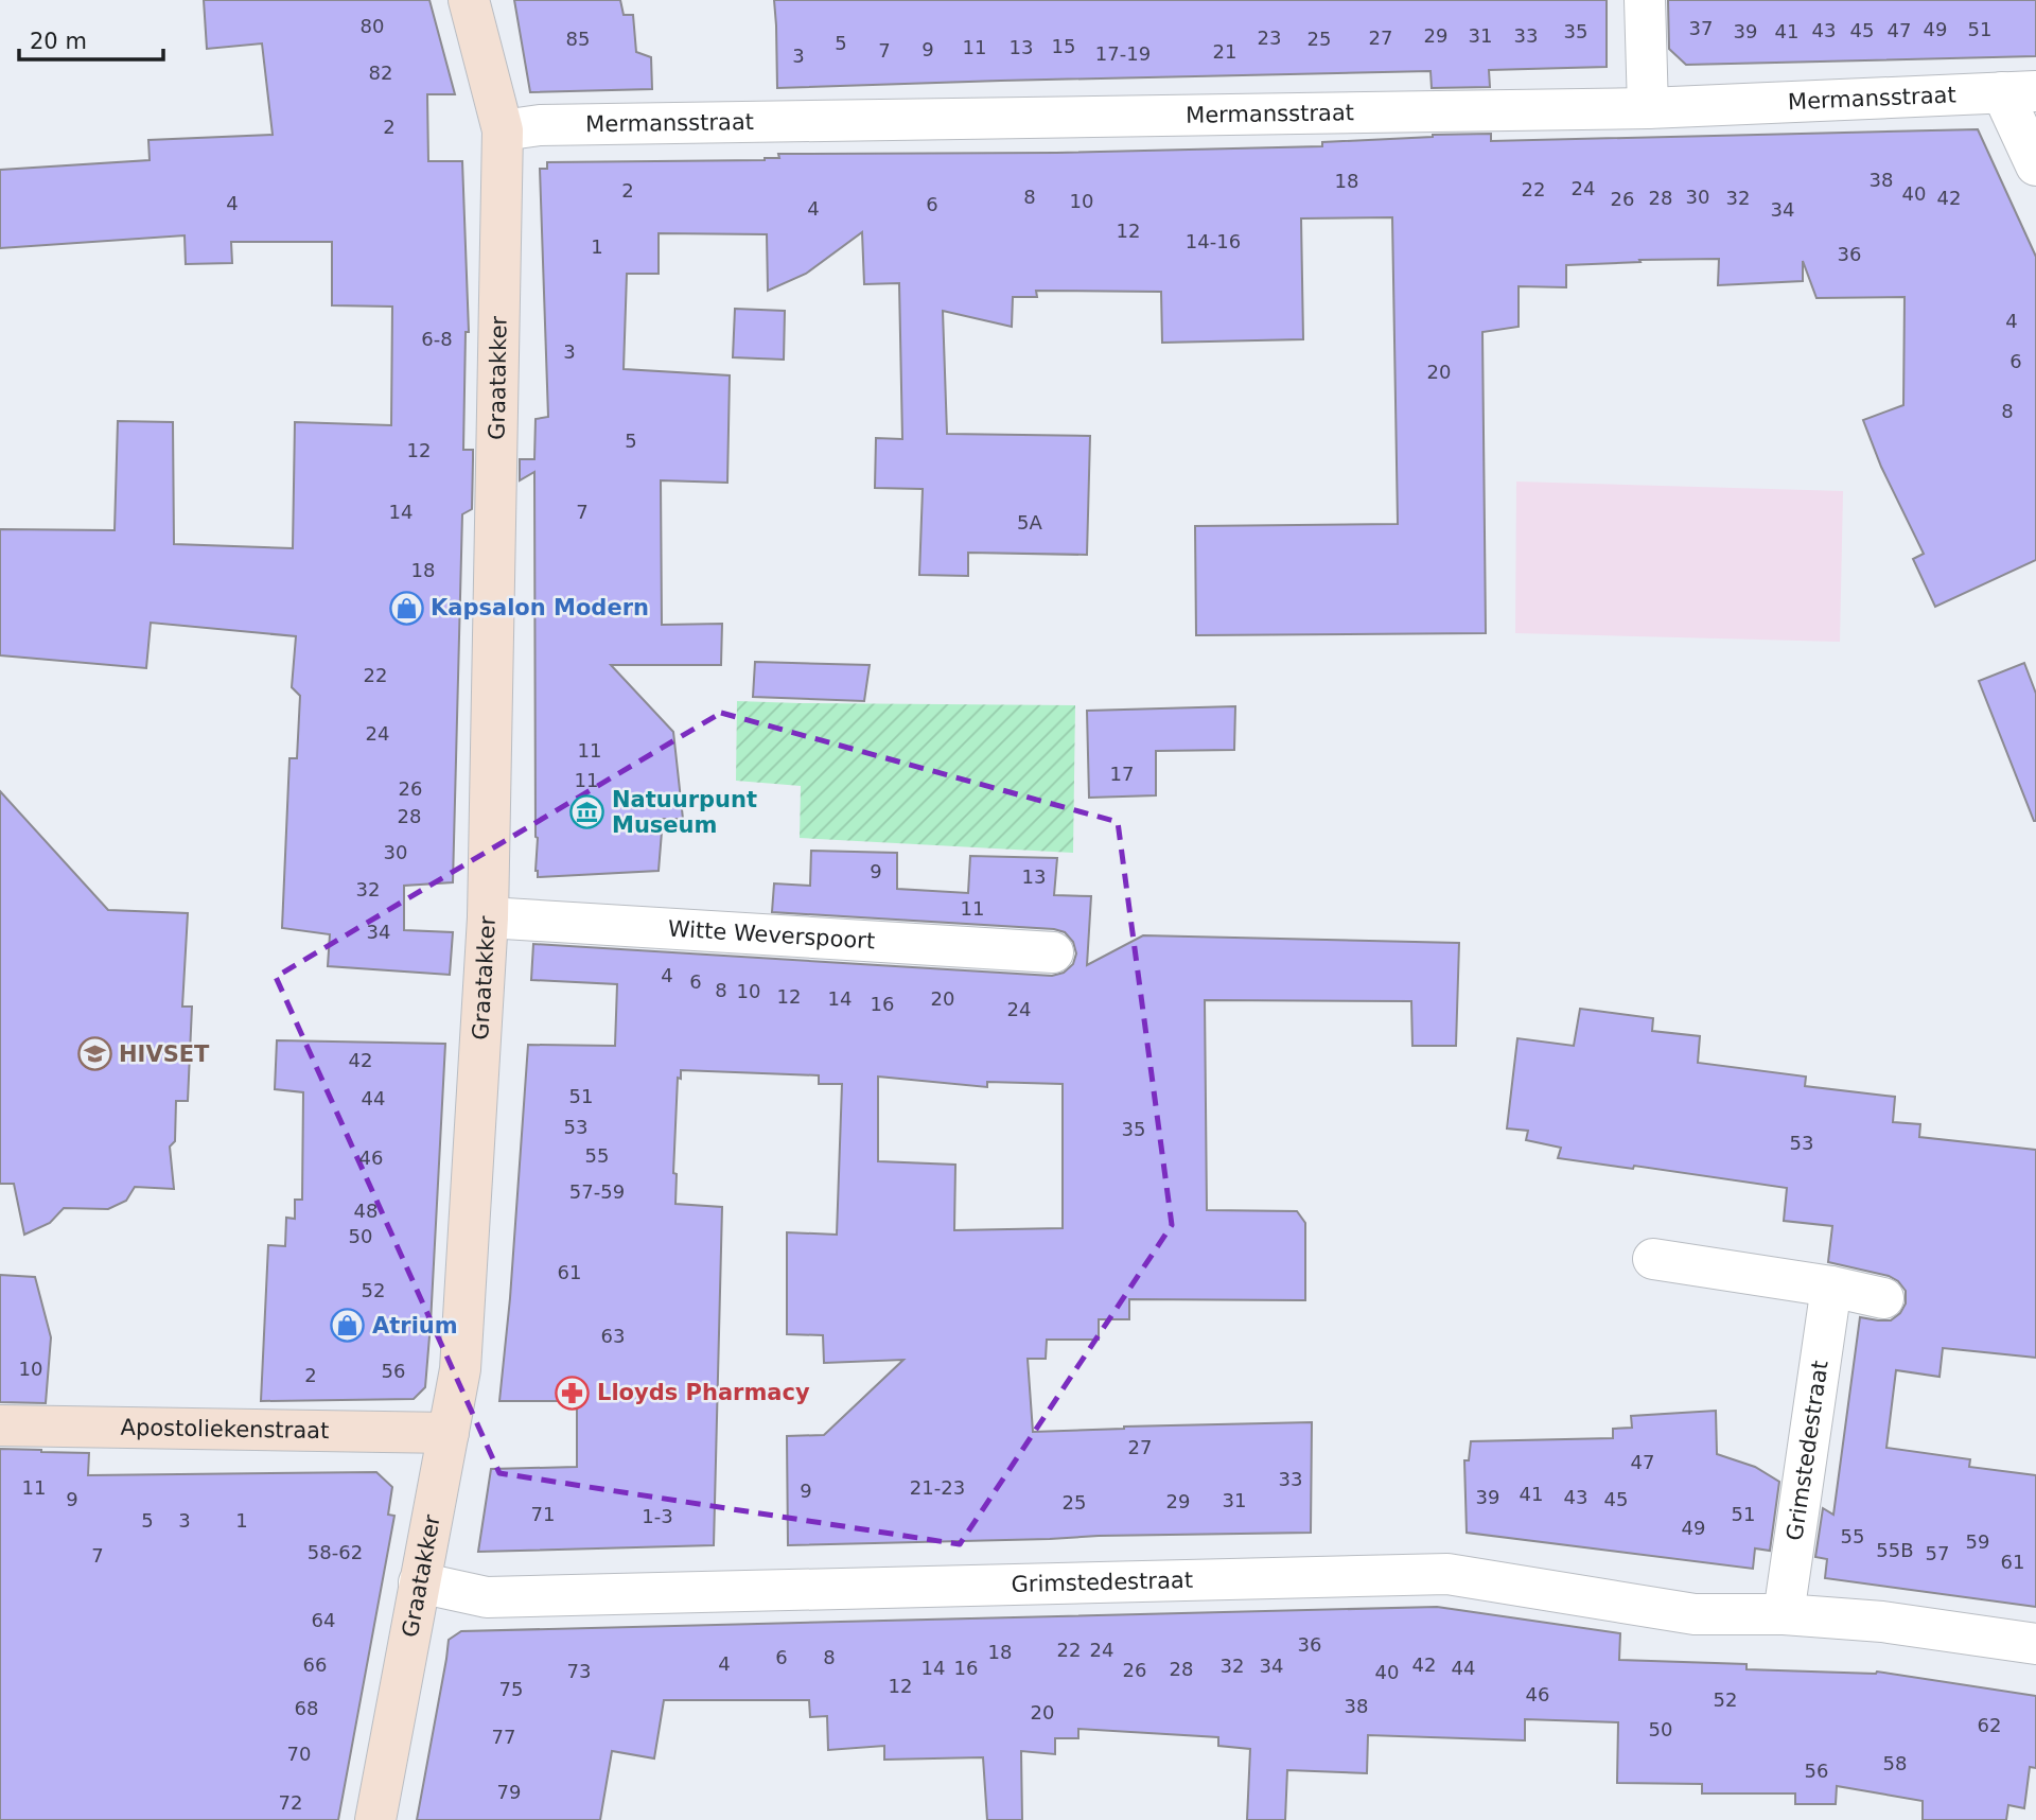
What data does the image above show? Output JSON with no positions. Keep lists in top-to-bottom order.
{
  "streets": {
    "street": [
      "Mermansstraat",
      "Graatakker",
      "Witte Weverspoort",
      "Apostoliekenstraat",
      "Grimstedestraat"
    ]
  },
  "crossings": [
    ["Mermansstraat", "Graatakker"],
    ["Graatakker", "Witte Weverspoort"],
    ["Graatakker", "Apostoliekenstraat"],
    ["Graatakker", "Grimstedestraat"]
  ],
  "places": {
    "shop": ["Kapsalon Modern", "Atrium"],
    "museum": ["Natuurpunt Museum"],
    "school or university": ["HIVSET"],
    "pharmacy": ["Lloyds Pharmacy"]
  },
  "house_numbers": [
    "80",
    "37",
    "49",
    "51",
    "43",
    "45",
    "47",
    "35",
    "39",
    "41",
    "29",
    "31",
    "33",
    "23",
    "27",
    "85",
    "25",
    "5",
    "15",
    "11",
    "13",
    "9",
    "7",
    "21",
    "17-19",
    "3",
    "82",
    "2",
    "38",
    "18",
    "24",
    "22",
    "2",
    "40",
    "8",
    "30",
    "28",
    "32",
    "42",
    "26",
    "10",
    "4",
    "6",
    "4",
    "34",
    "12",
    "14-16",
    "1",
    "36",
    "4",
    "6-8",
    "3",
    "6",
    "20",
    "8",
    "5",
    "12",
    "14",
    "7",
    "5A",
    "18",
    "22",
    "24",
    "11",
    "17",
    "11",
    "26",
    "28",
    "30",
    "9",
    "13",
    "32",
    "11",
    "34",
    "4",
    "6",
    "8",
    "10",
    "12",
    "14",
    "20",
    "16",
    "24",
    "42",
    "51",
    "44",
    "53",
    "35",
    "53",
    "55",
    "46",
    "57-59",
    "48",
    "50",
    "61",
    "52",
    "63",
    "10",
    "56",
    "2",
    "27",
    "47",
    "33",
    "11",
    "21-23",
    "9",
    "41",
    "39",
    "43",
    "9",
    "45",
    "31",
    "29",
    "25",
    "71",
    "51",
    "1-3",
    "5",
    "3",
    "1",
    "49",
    "55",
    "59",
    "55B",
    "58-62",
    "57",
    "7",
    "61",
    "64",
    "36",
    "22",
    "24",
    "18",
    "6",
    "8",
    "4",
    "66",
    "42",
    "32",
    "34",
    "14",
    "16",
    "44",
    "28",
    "26",
    "73",
    "40",
    "12",
    "75",
    "46",
    "52",
    "38",
    "68",
    "20",
    "62",
    "50",
    "77",
    "70",
    "58",
    "56",
    "79",
    "72"
  ],
  "scale_bar": "20 m"
}
